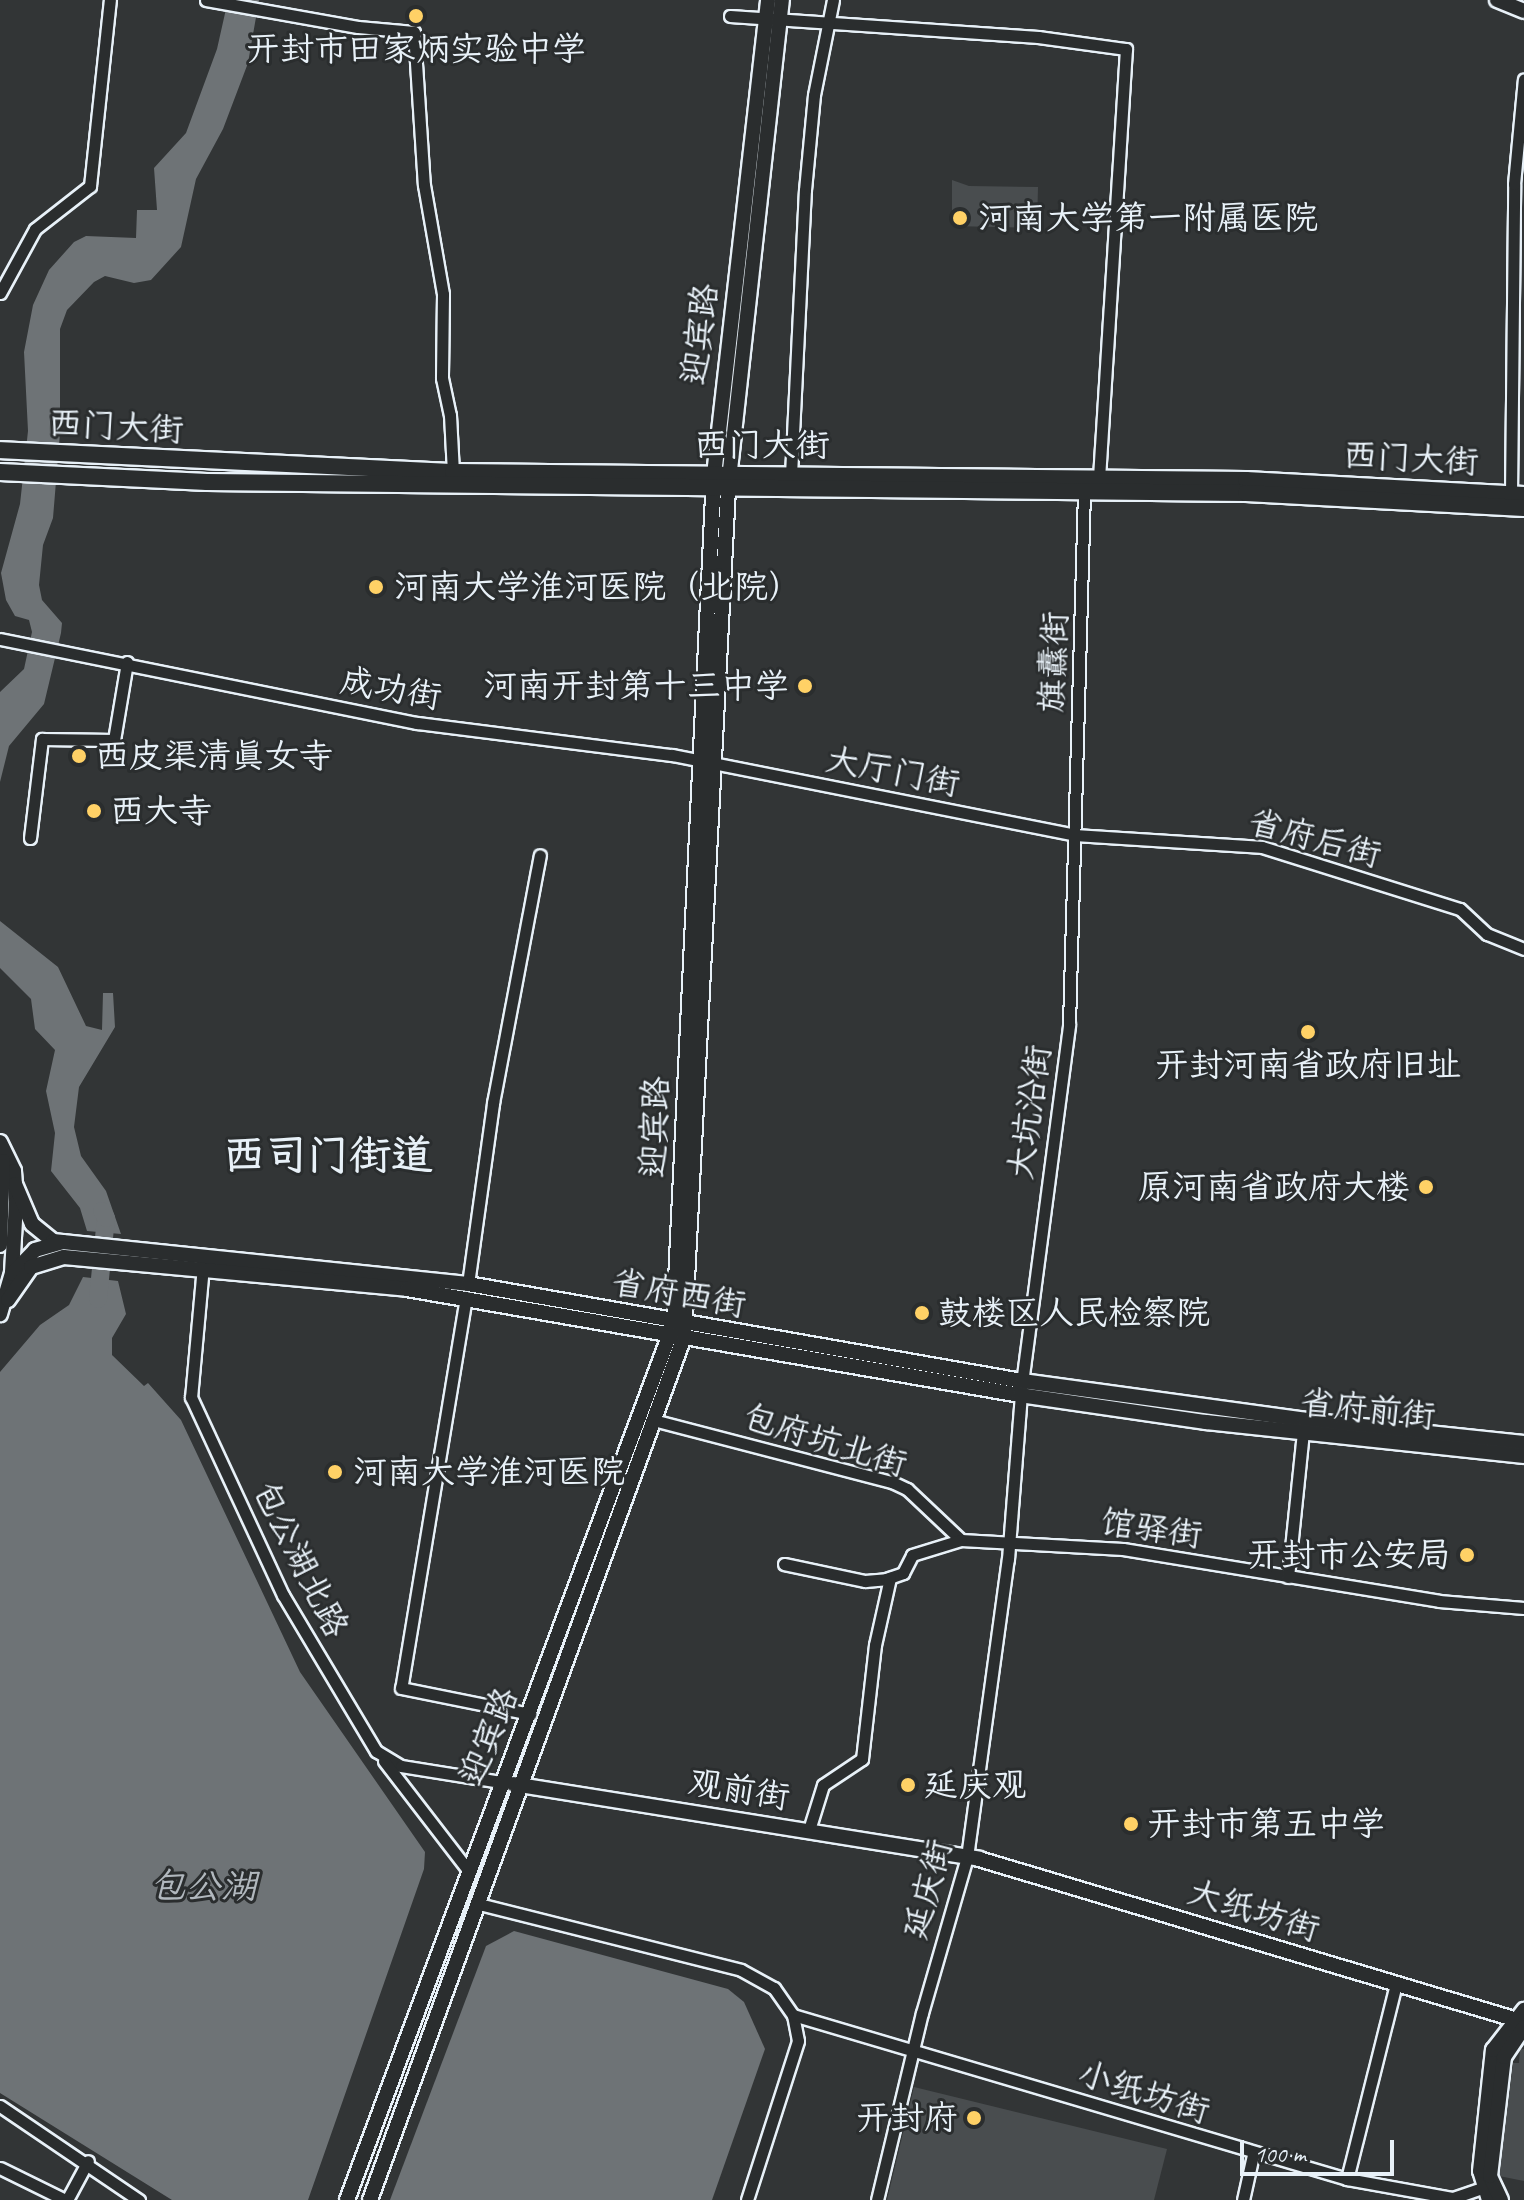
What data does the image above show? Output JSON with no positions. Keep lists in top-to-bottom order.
{
  "streets": {
    "main road": [
      "迎宾路",
      "西门大街",
      "省府西街",
      "省府前街",
      "观前街",
      "大纸坊街"
    ],
    "street": [
      "旗纛街",
      "成功街",
      "大厅门街",
      "省府后街",
      "大坑沿街",
      "包府坑北街",
      "馆驿街",
      "包公湖北路",
      "延庆街",
      "小纸坊街"
    ]
  },
  "crossings": [
    ["迎宾路", "西门大街"],
    ["迎宾路", "成功街"],
    ["迎宾路", "大厅门街"],
    ["迎宾路", "省府西街"],
    ["迎宾路", "包府坑北街"],
    ["迎宾路", "包公湖北路"],
    ["迎宾路", "观前街"],
    ["西门大街", "旗纛街"],
    ["旗纛街", "大厅门街"],
    ["旗纛街", "省府后街"],
    ["旗纛街", "大坑沿街"],
    ["成功街", "大厅门街"],
    ["大厅门街", "省府后街"],
    ["大厅门街", "大坑沿街"],
    ["省府后街", "大坑沿街"],
    ["大坑沿街", "省府西街"],
    ["大坑沿街", "延庆街"],
    ["省府西街", "省府前街"],
    ["省府西街", "包公湖北路"],
    ["省府西街", "延庆街"],
    ["包府坑北街", "馆驿街"],
    ["馆驿街", "延庆街"],
    ["观前街", "延庆街"],
    ["观前街", "大纸坊街"],
    ["延庆街", "大纸坊街"],
    ["延庆街", "小纸坊街"]
  ],
  "districts": ["西司门街道"],
  "water": ["包公湖"],
  "places": [
    "开封市田家炳实验中学",
    "河南大学第一附属医院",
    "河南大学淮河医院（北院）",
    "河南开封第十三中学",
    "西皮渠清真女寺",
    "西大寺",
    "开封河南省政府旧址",
    "原河南省政府大楼",
    "鼓楼区人民检察院",
    "河南大学淮河医院",
    "开封市公安局",
    "延庆观",
    "开封市第五中学",
    "开封府"
  ],
  "scale_bar": "100 m"
}
